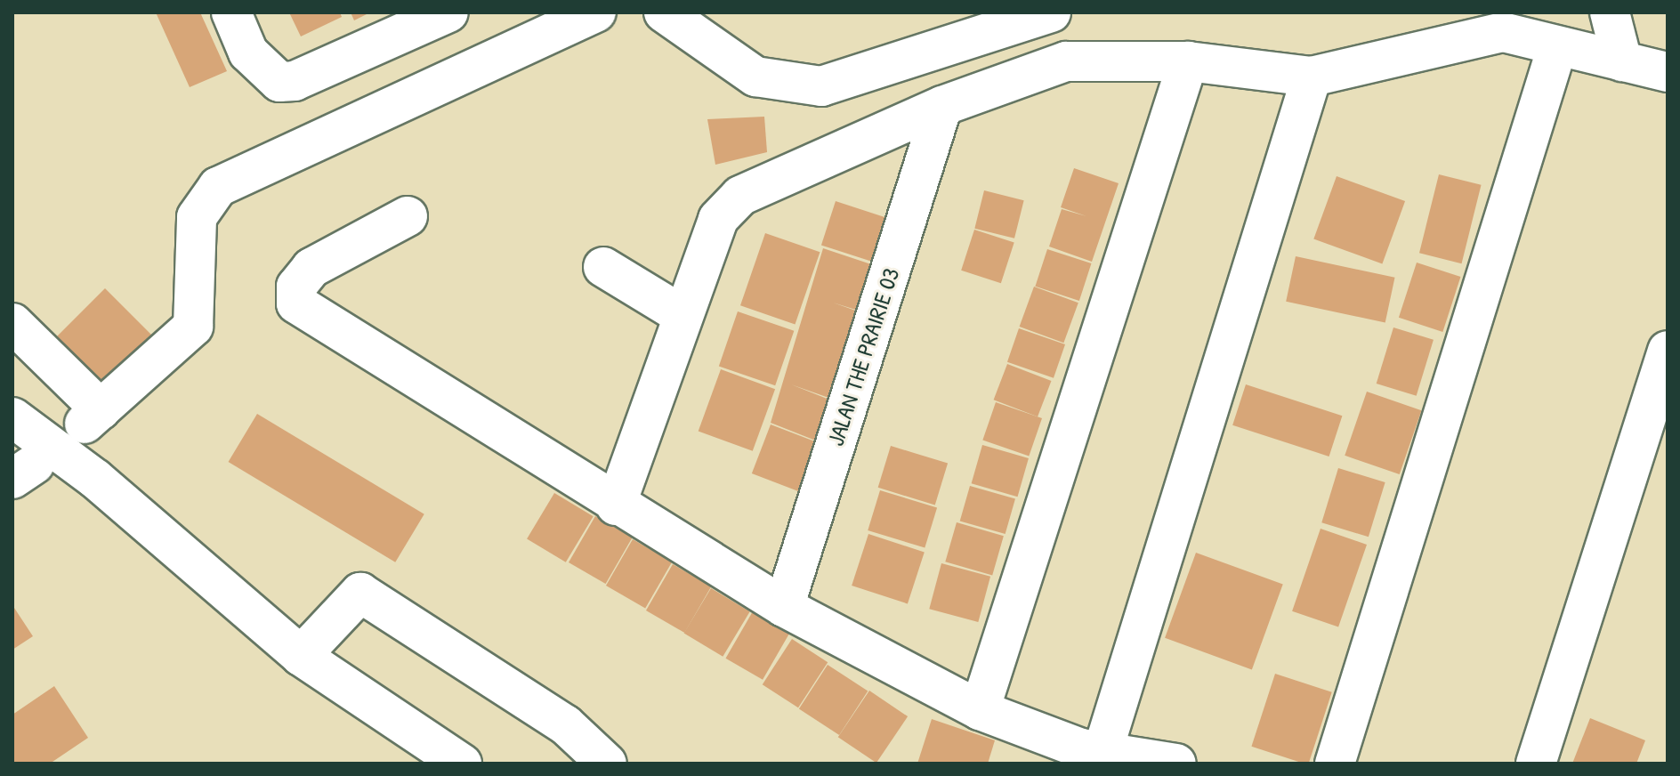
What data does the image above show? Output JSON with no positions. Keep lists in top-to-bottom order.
{
  "streets": {
    "street": ["JALAN THE PRAIRIE 03"]
  }
}
